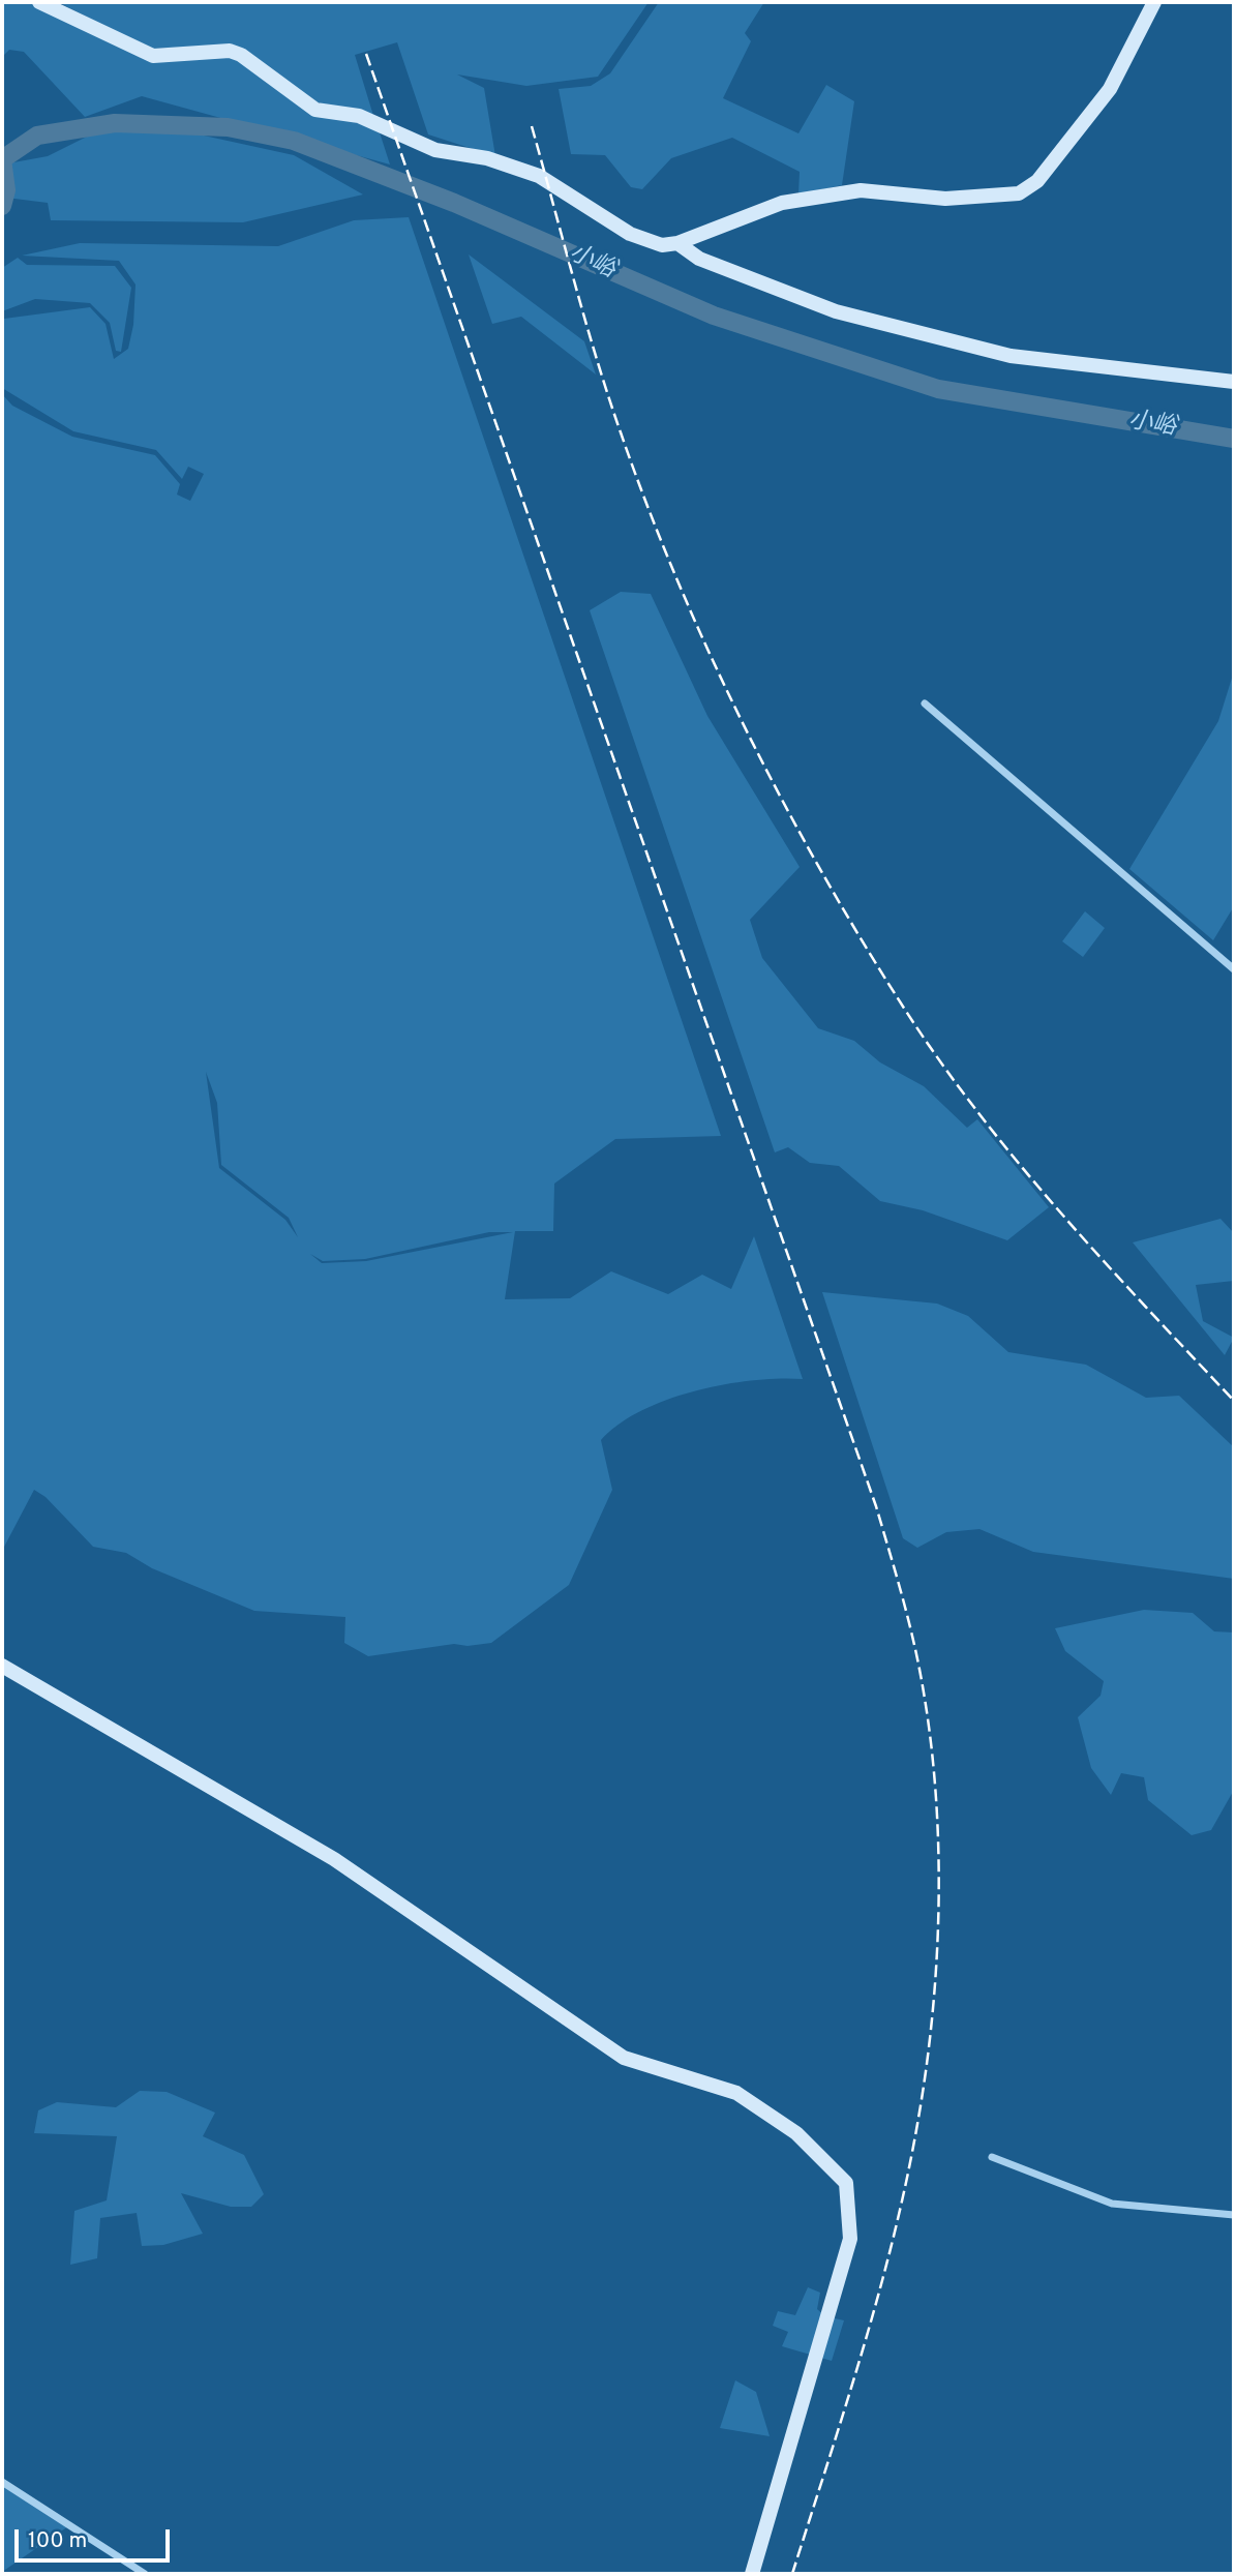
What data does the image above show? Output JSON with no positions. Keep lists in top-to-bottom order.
{
  "water": ["小峪"],
  "scale_bar": "100 m"
}
